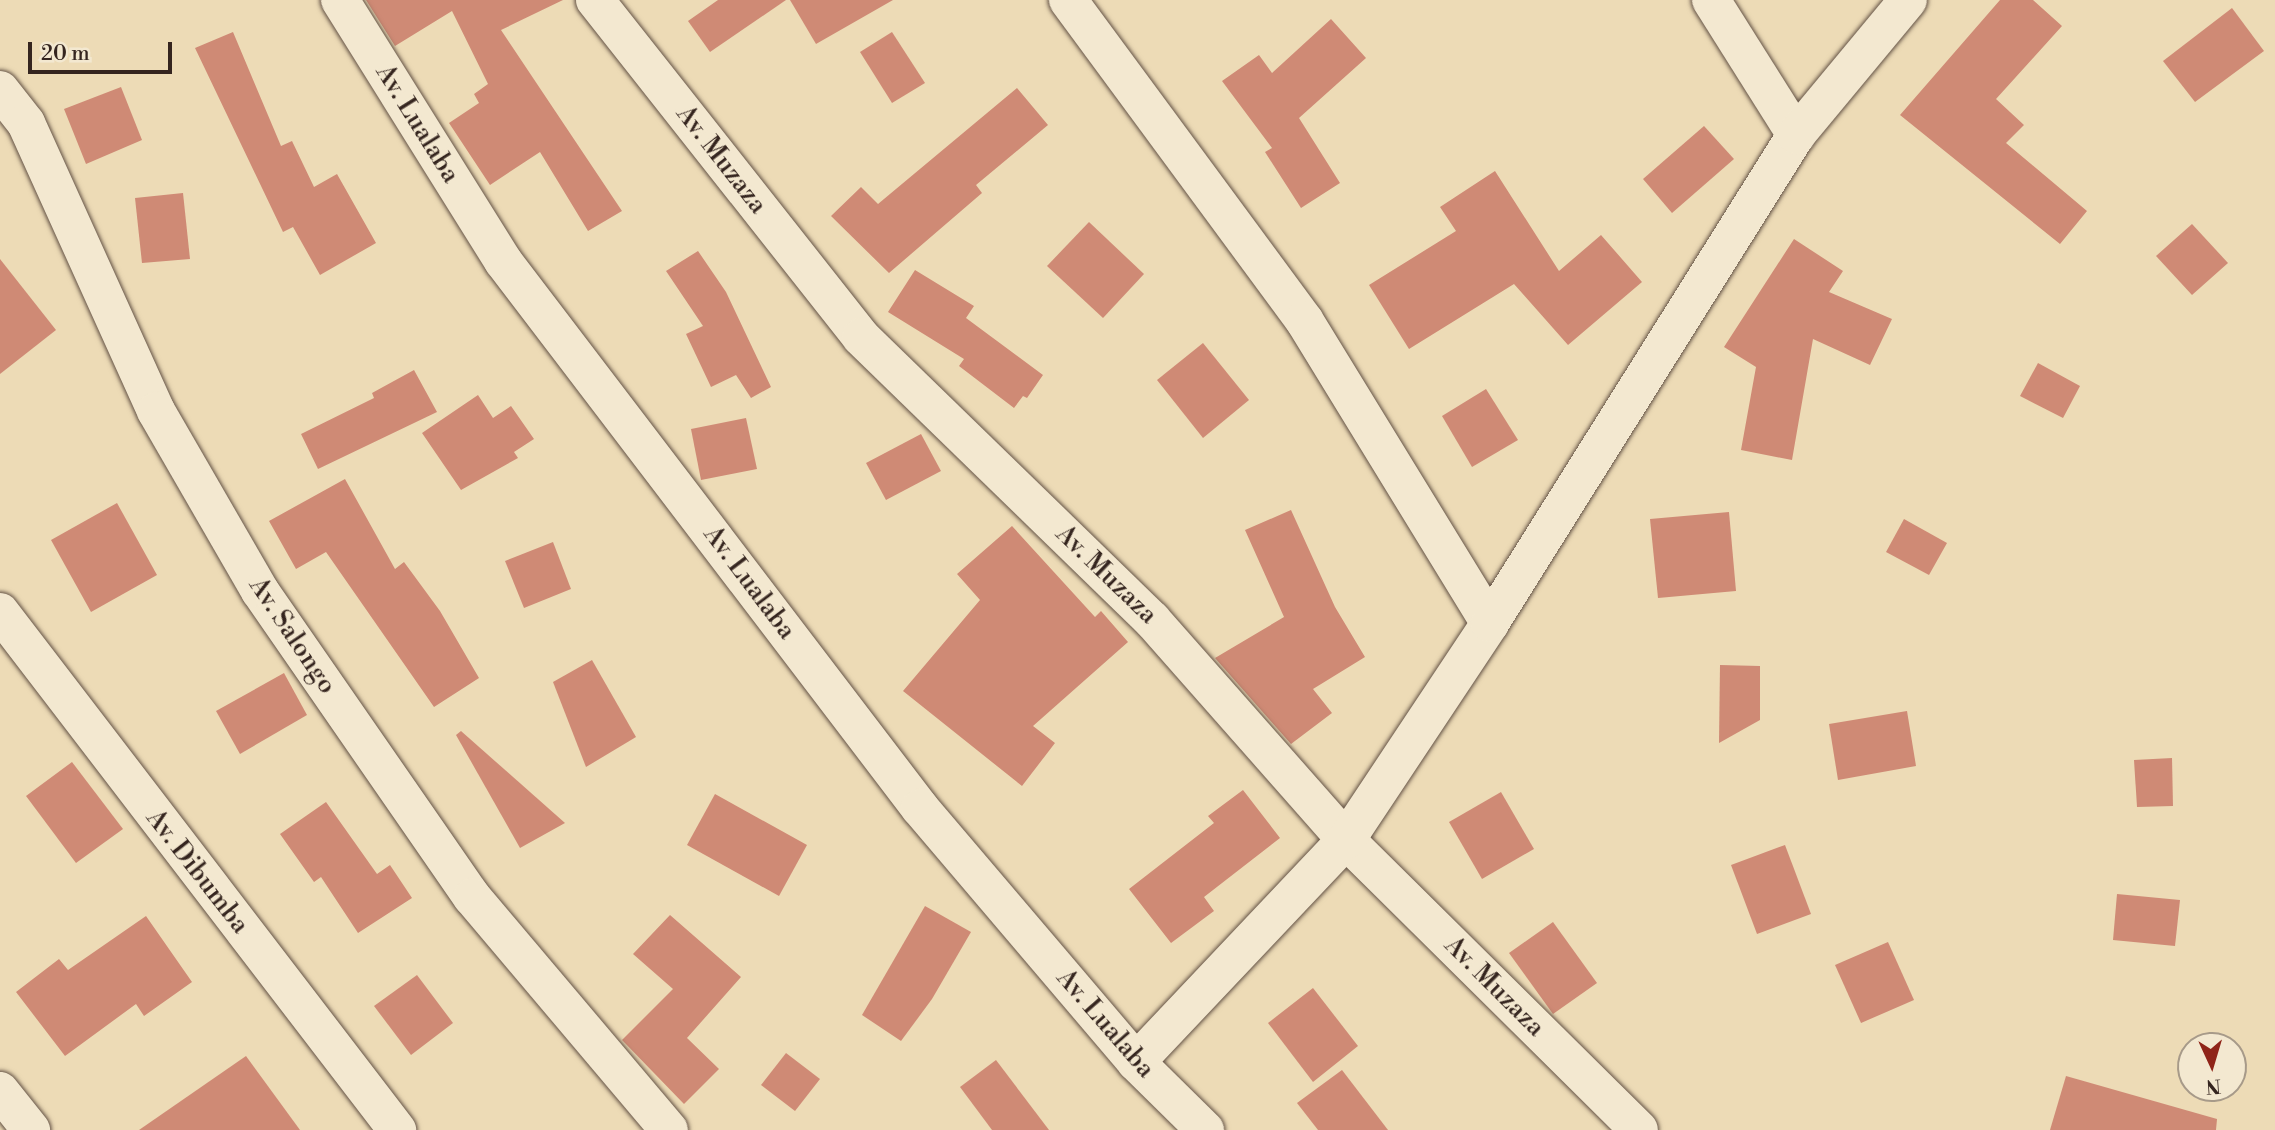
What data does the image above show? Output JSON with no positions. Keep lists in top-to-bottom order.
{
  "streets": {
    "street": [
      "Av. Lualaba",
      "Av. Muzaza",
      "Av. Salongo",
      "Av. Dibumba"
    ]
  },
  "scale_bar": "20 m",
  "north": "bottom"
}
